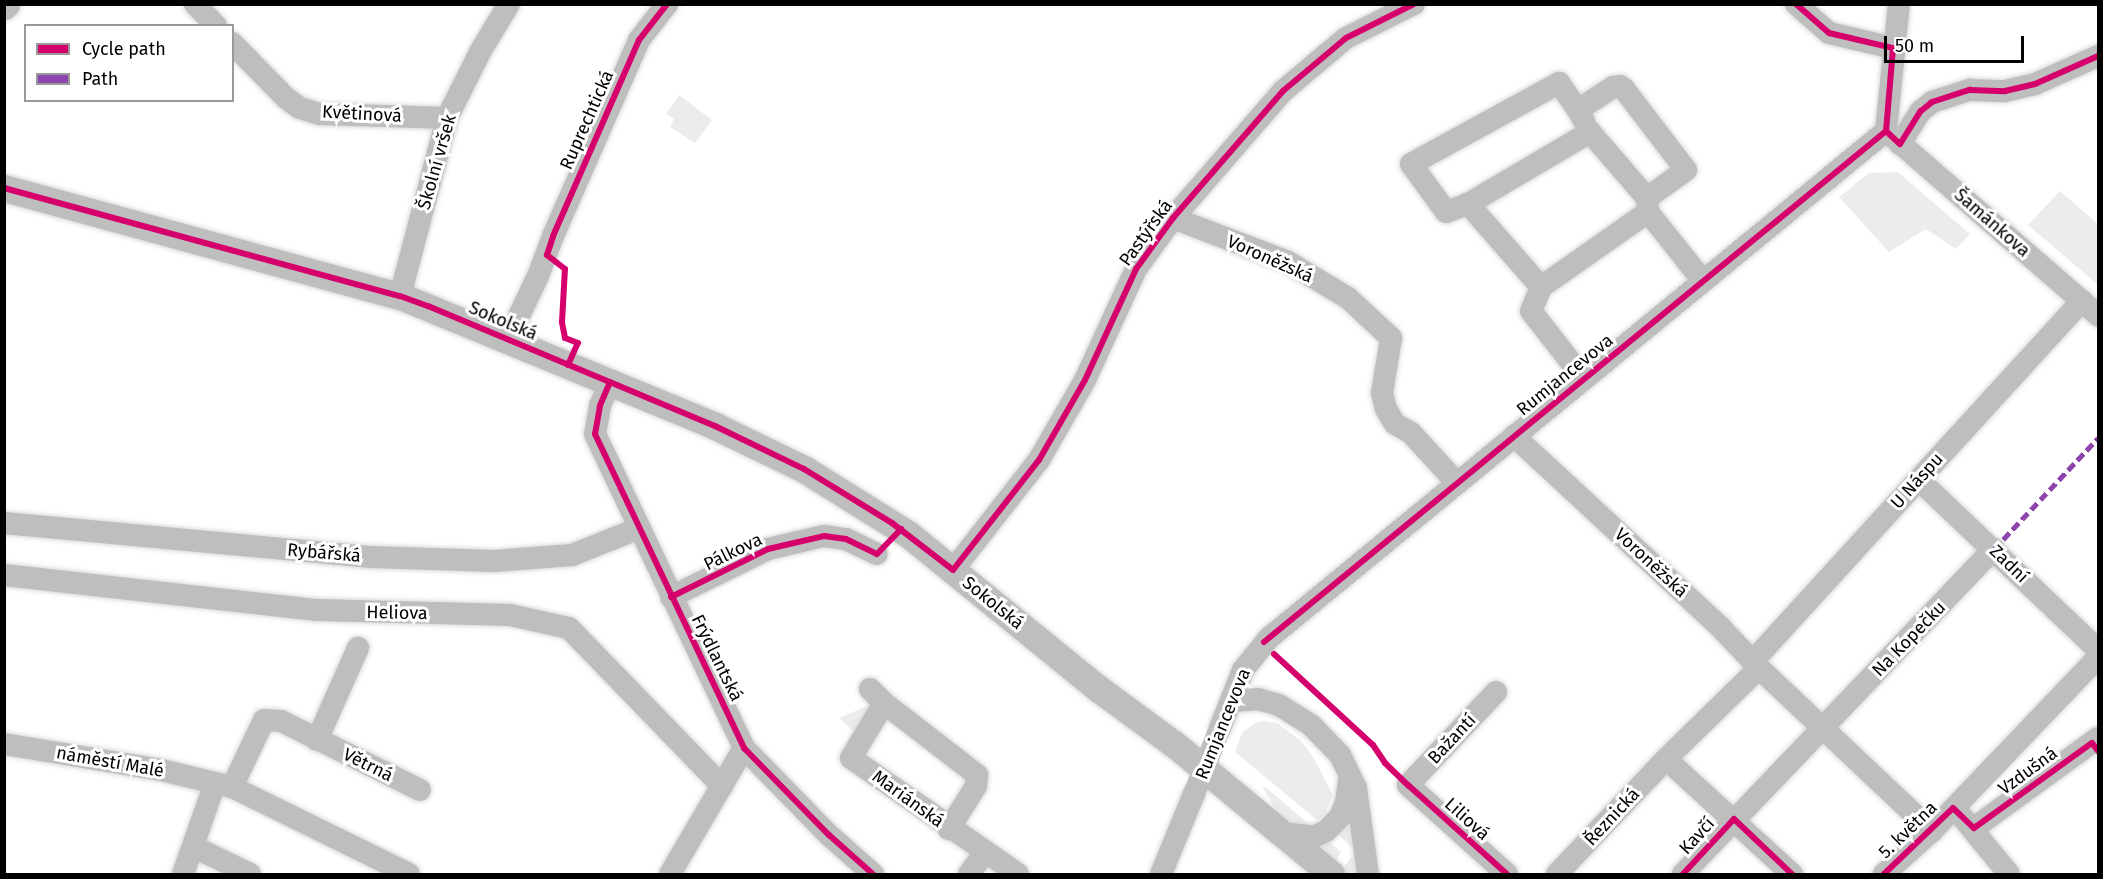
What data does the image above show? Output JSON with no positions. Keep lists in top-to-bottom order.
{
  "streets": {
    "main road": ["Sokolská"],
    "street": [
      "Květinová",
      "Ruprechtická",
      "Školní vršek",
      "Šamánkova",
      "Pastýřská",
      "Voroněžská",
      "Rumjancevova",
      "U Náspu",
      "Pálkova",
      "Rybářská",
      "Zadní",
      "Heliova",
      "Na Kopečku",
      "Frýdlantská",
      "Bažantí",
      "náměstí Malé",
      "Větrná",
      "Vzdušná",
      "Mariánská",
      "Řeznická",
      "Liliová",
      "5. května",
      "Kavčí"
    ]
  },
  "crossings": [
    ["Květinová", "Školní vršek"],
    ["Ruprechtická", "Sokolská"],
    ["Školní vršek", "Sokolská"],
    ["Šamánkova", "Rumjancevova"],
    ["Šamánkova", "U Náspu"],
    ["Pastýřská", "Voroněžská"],
    ["Pastýřská", "Sokolská"],
    ["Voroněžská", "Rumjancevova"],
    ["Voroněžská", "U Náspu"],
    ["Voroněžská", "Na Kopečku"],
    ["Sokolská", "Frýdlantská"],
    ["U Náspu", "Zadní"],
    ["U Náspu", "Řeznická"],
    ["Pálkova", "Frýdlantská"],
    ["Rybářská", "Frýdlantská"],
    ["Zadní", "Na Kopečku"],
    ["Na Kopečku", "Kavčí"],
    ["Bažantí", "Liliová"],
    ["náměstí Malé", "Větrná"]
  ],
  "legend": ["Cycle path", "Path"],
  "scale_bar": "50 m"
}
